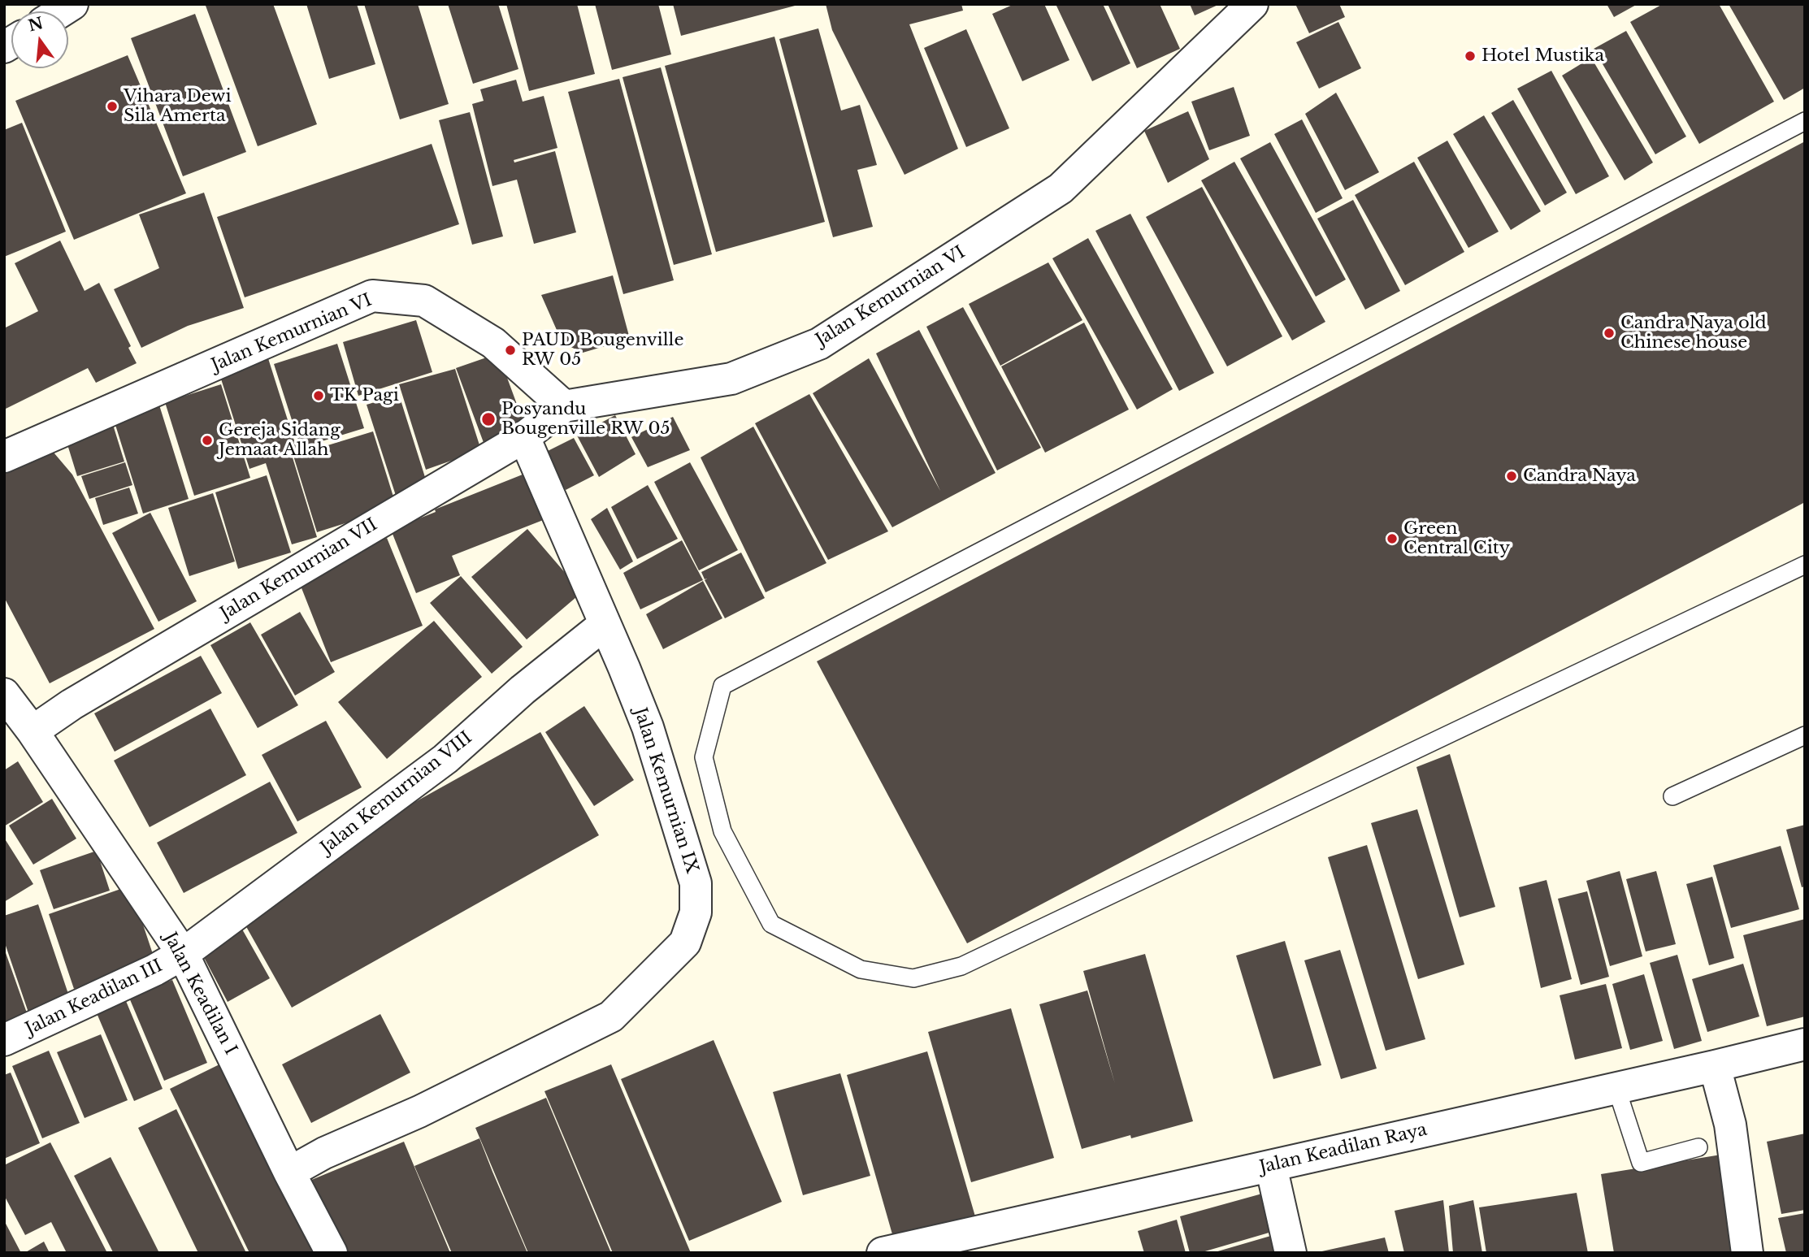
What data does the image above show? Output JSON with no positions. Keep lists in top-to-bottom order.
{
  "streets": {
    "street": [
      "Jalan Kemurnian VI",
      "Jalan Kemurnian VII",
      "Jalan Kemurnian IX",
      "Jalan Kemurnian VIII",
      "Jalan Keadilan I",
      "Jalan Keadilan III",
      "Jalan Keadilan Raya"
    ]
  },
  "crossings": [
    ["Jalan Kemurnian VI", "Jalan Kemurnian VII"],
    ["Jalan Kemurnian VII", "Jalan Kemurnian IX"],
    ["Jalan Kemurnian VII", "Jalan Keadilan I"],
    ["Jalan Kemurnian IX", "Jalan Kemurnian VIII"],
    ["Jalan Kemurnian IX", "Jalan Keadilan I"],
    ["Jalan Kemurnian VIII", "Jalan Keadilan I"],
    ["Jalan Kemurnian VIII", "Jalan Keadilan III"],
    ["Jalan Keadilan I", "Jalan Keadilan III"]
  ],
  "places": [
    "Hotel Mustika",
    "Vihara Dewi Sila Amerta",
    "Candra Naya old Chinese house",
    "PAUD Bougenville RW 05",
    "TK Pagi",
    "Posyandu Bougenville RW 05",
    "Gereja Sidang Jemaat Allah",
    "Candra Naya",
    "Green Central City"
  ],
  "north": "top"
}
